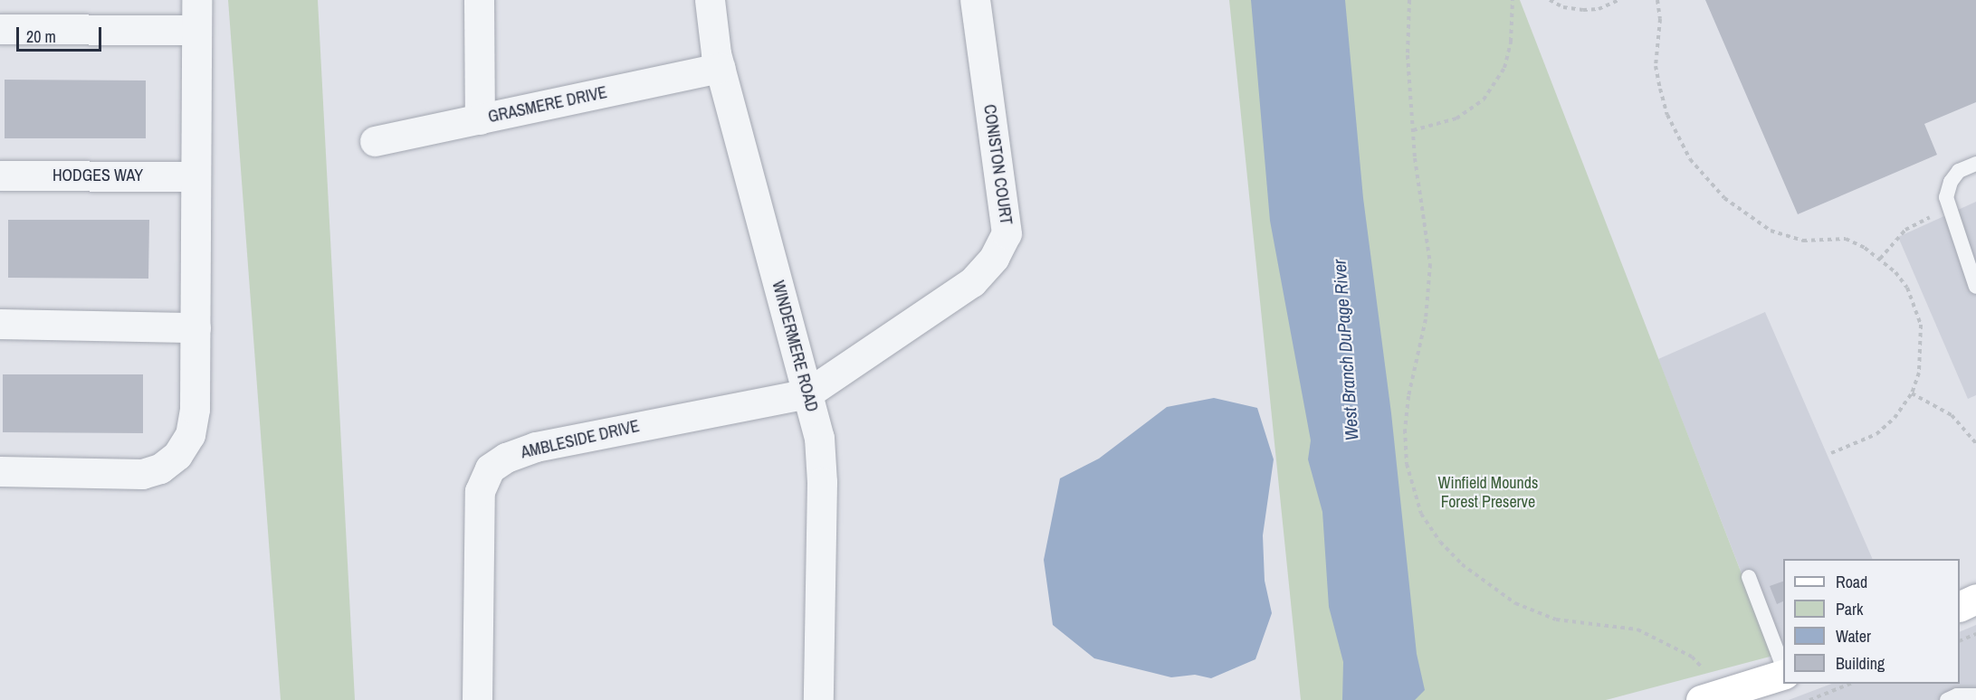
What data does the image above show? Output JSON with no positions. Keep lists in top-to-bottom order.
{
  "streets": {
    "street": [
      "GRASMERE DRIVE",
      "CONISTON COURT",
      "HODGES WAY",
      "WINDERMERE ROAD",
      "AMBLESIDE DRIVE"
    ]
  },
  "crossings": [
    ["GRASMERE DRIVE", "WINDERMERE ROAD"],
    ["CONISTON COURT", "WINDERMERE ROAD"],
    ["CONISTON COURT", "AMBLESIDE DRIVE"],
    ["WINDERMERE ROAD", "AMBLESIDE DRIVE"]
  ],
  "water": ["West Branch DuPage River"],
  "parks": ["Winfield Mounds Forest Preserve"],
  "legend": [
    "Road",
    "Park",
    "Water",
    "Building"
  ],
  "scale_bar": "20 m"
}
